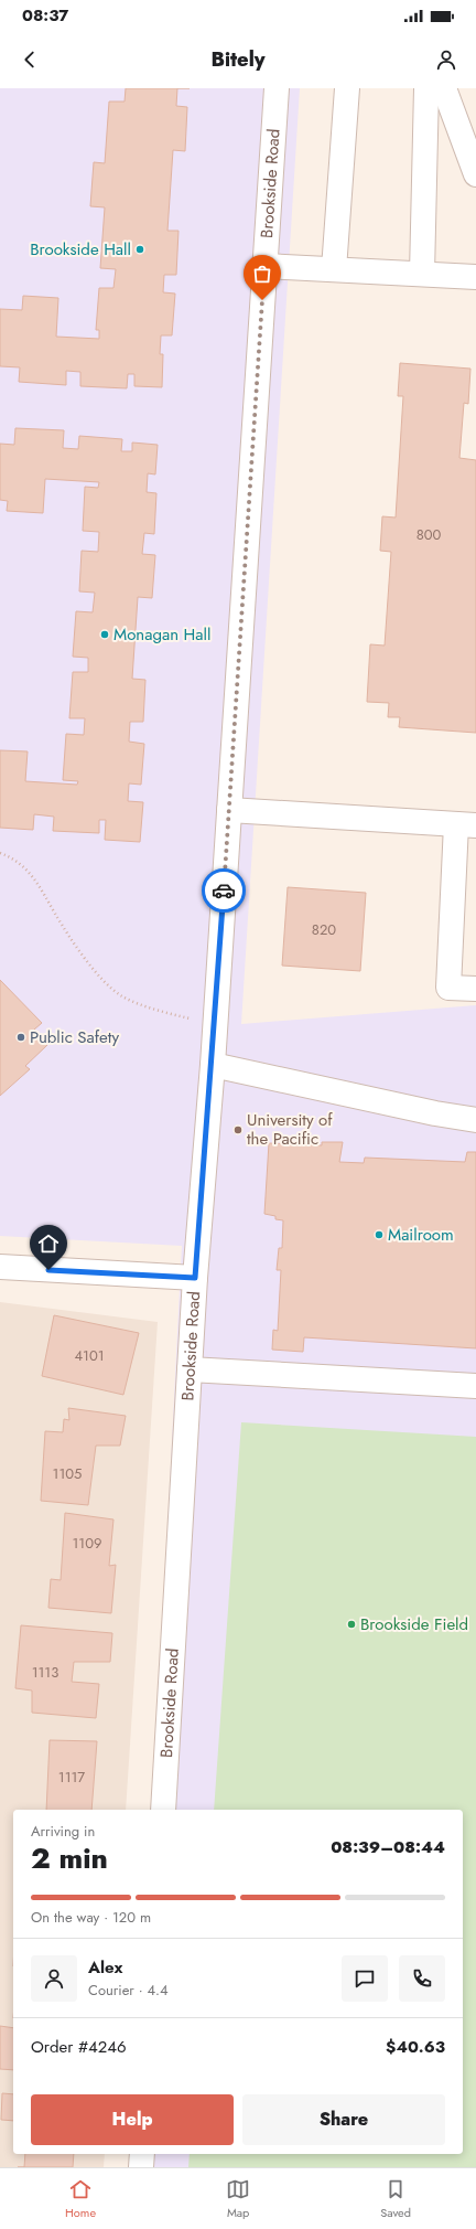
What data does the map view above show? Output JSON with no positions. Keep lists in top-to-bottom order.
{
  "streets": {
    "street": ["Brookside Road"]
  },
  "places": [
    "Brookside Hall",
    "Monagan Hall",
    "Public Safety",
    "University of the Pacific",
    "Mailroom",
    "Brookside Field"
  ],
  "house_numbers": [
    "800",
    "820",
    "4101",
    "1105",
    "1109",
    "1113",
    "1117"
  ],
  "page": {
    "status": "08:37",
    "header": "Bitely",
    "heading": ["2 min", "Arriving in", "08:39–08:44"],
    "panel": [
      "Alex",
      "Courier · 4.4",
      "Order #4246",
      "$40.63"
    ],
    "bar": "On the way · 120 m",
    "buttons": ["Help", "Share"],
    "tabs": ["Home", "Map", "Saved"]
  }
}
